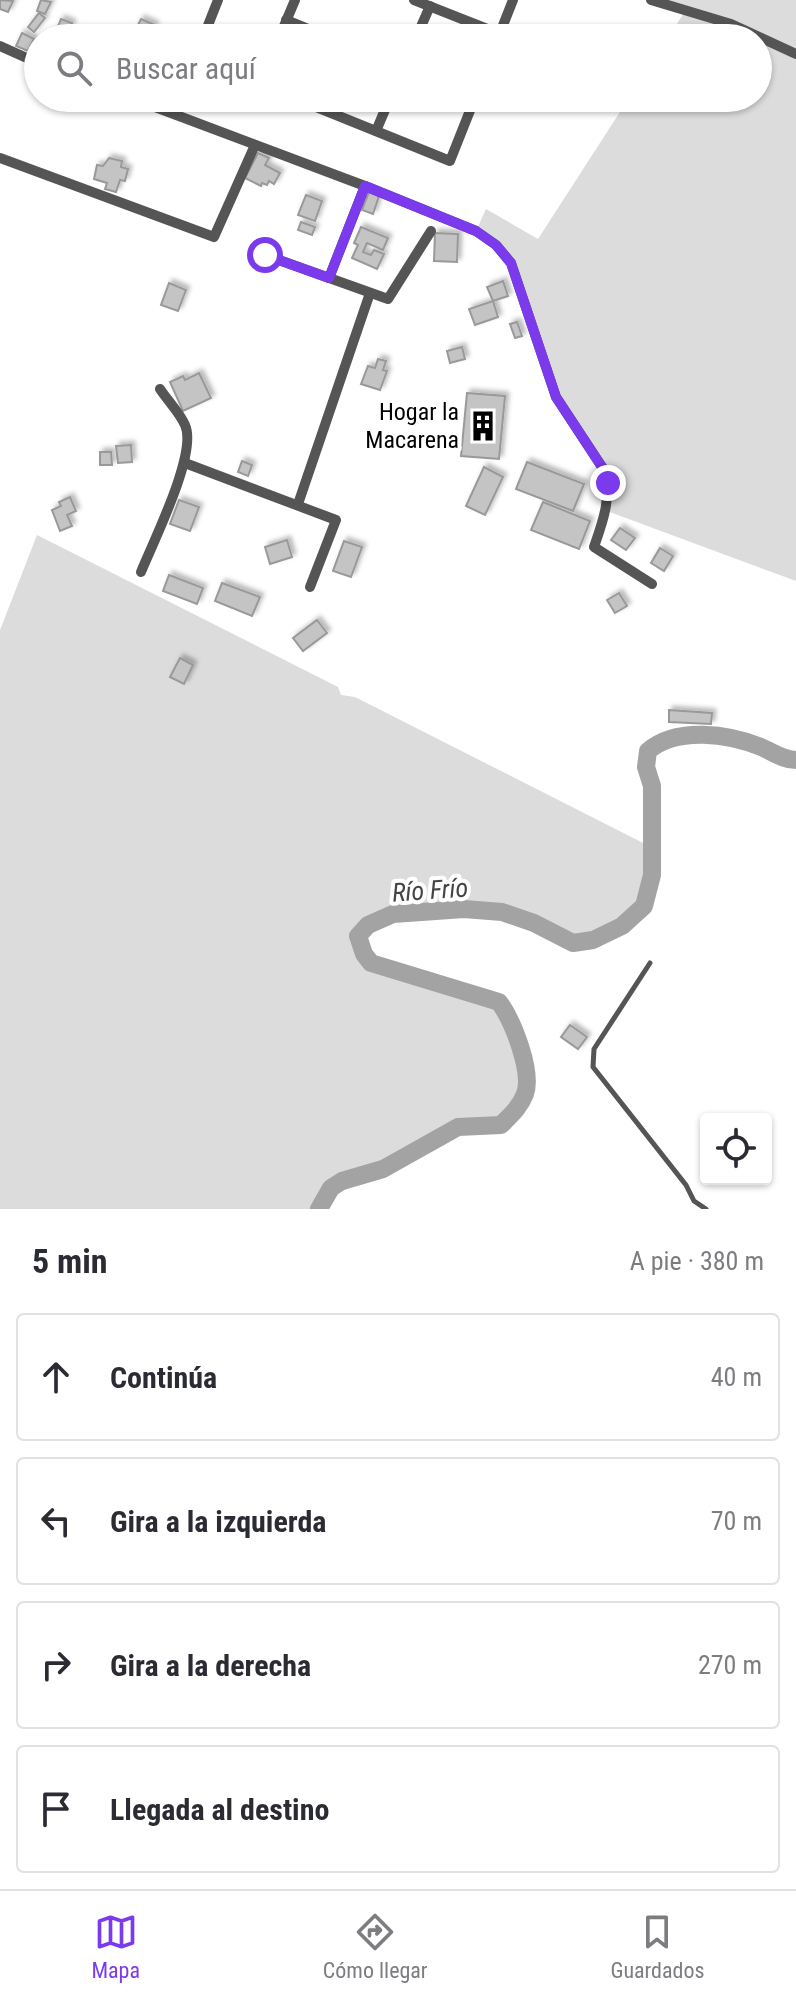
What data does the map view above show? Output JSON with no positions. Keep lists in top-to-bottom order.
{
  "water": ["Río Frío"],
  "places": {
    "building": ["Hogar la Macarena"]
  },
  "page": {
    "search": "Buscar aquí",
    "heading": ["5 min", "A pie · 380 m"],
    "list": [
      ["Continúa", "40 m"],
      ["Gira a la izquierda", "70 m"],
      ["Gira a la derecha", "270 m"],
      "Llegada al destino"
    ],
    "nav": ["Mapa", "Cómo llegar", "Guardados"]
  }
}
